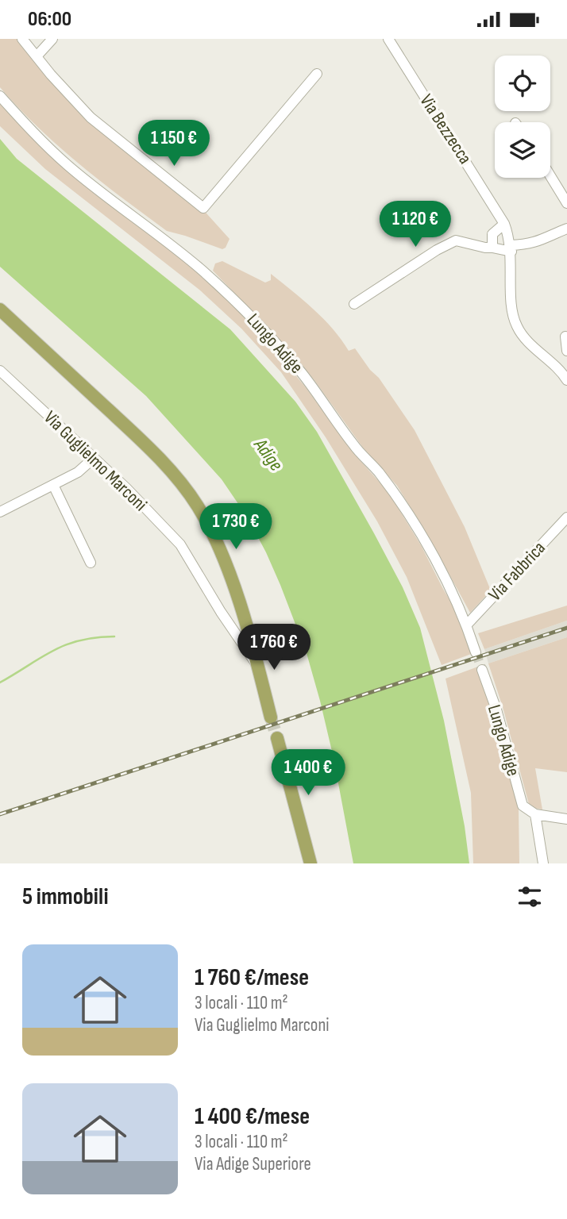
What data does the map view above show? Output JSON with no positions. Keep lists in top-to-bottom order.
{
  "streets": {
    "street": [
      "Via Bezzecca",
      "Lungo Adige",
      "Via Guglielmo Marconi",
      "Via Fabbrica"
    ]
  },
  "crossings": [
    ["Lungo Adige", "Via Fabbrica"]
  ],
  "water": ["Adige"],
  "page": {
    "status": "06:00",
    "price": [
      "1 150 €",
      "1 120 €",
      "1 730 €",
      "1 760 €",
      "1 400 €"
    ],
    "heading": "5 immobili",
    "list": [
      {
        "name": "1 760 €/mese",
        "note": "3 locali · 110 m² · Via Guglielmo Marconi"
      },
      {
        "name": "1 400 €/mese",
        "note": "3 locali · 110 m² · Via Adige Superiore"
      }
    ]
  }
}
